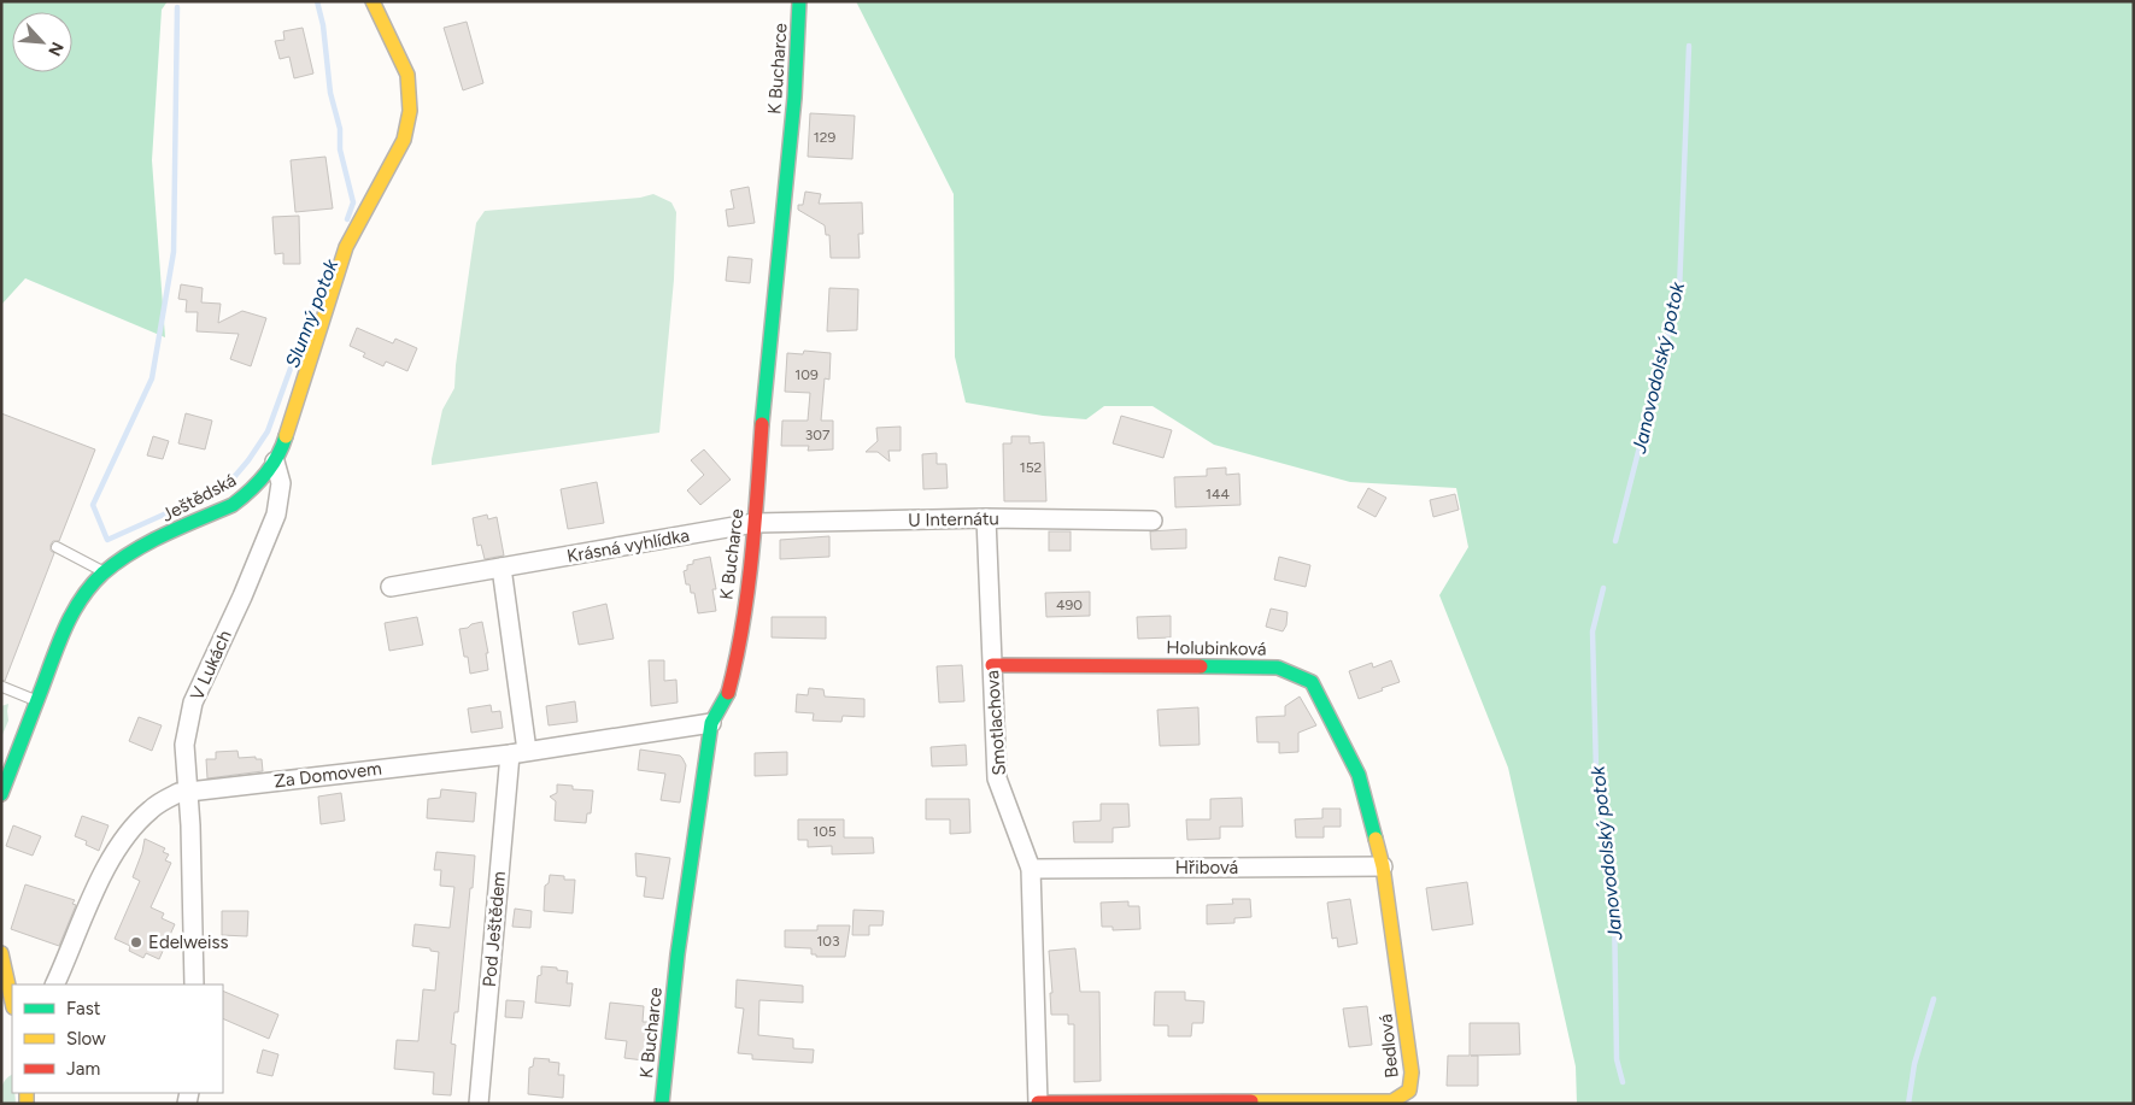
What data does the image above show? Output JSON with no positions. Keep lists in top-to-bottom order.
{
  "streets": {
    "street": [
      "K Bucharce",
      "Ještědská",
      "U Internátu",
      "Krásná vyhlídka",
      "Holubinková",
      "V Lukách",
      "Smotlachova",
      "Za Domovem",
      "Hřibová",
      "Pod Ještědem",
      "Bedlová"
    ]
  },
  "crossings": [
    ["K Bucharce", "U Internátu"],
    ["K Bucharce", "Krásná vyhlídka"],
    ["K Bucharce", "Za Domovem"],
    ["Ještědská", "V Lukách"],
    ["U Internátu", "Krásná vyhlídka"],
    ["U Internátu", "Smotlachova"],
    ["Holubinková", "Smotlachova"],
    ["Holubinková", "Hřibová"],
    ["Holubinková", "Bedlová"],
    ["V Lukách", "Za Domovem"],
    ["Smotlachova", "Hřibová"],
    ["Smotlachova", "Bedlová"],
    ["Za Domovem", "Pod Ještědem"],
    ["Hřibová", "Bedlová"]
  ],
  "water": ["Slunný potok", "Janovodolský potok"],
  "places": ["Edelweiss"],
  "house_numbers": [
    "129",
    "109",
    "307",
    "152",
    "144",
    "490",
    "105",
    "103"
  ],
  "legend": ["Fast", "Slow", "Jam"],
  "north": "bottom right"
}
